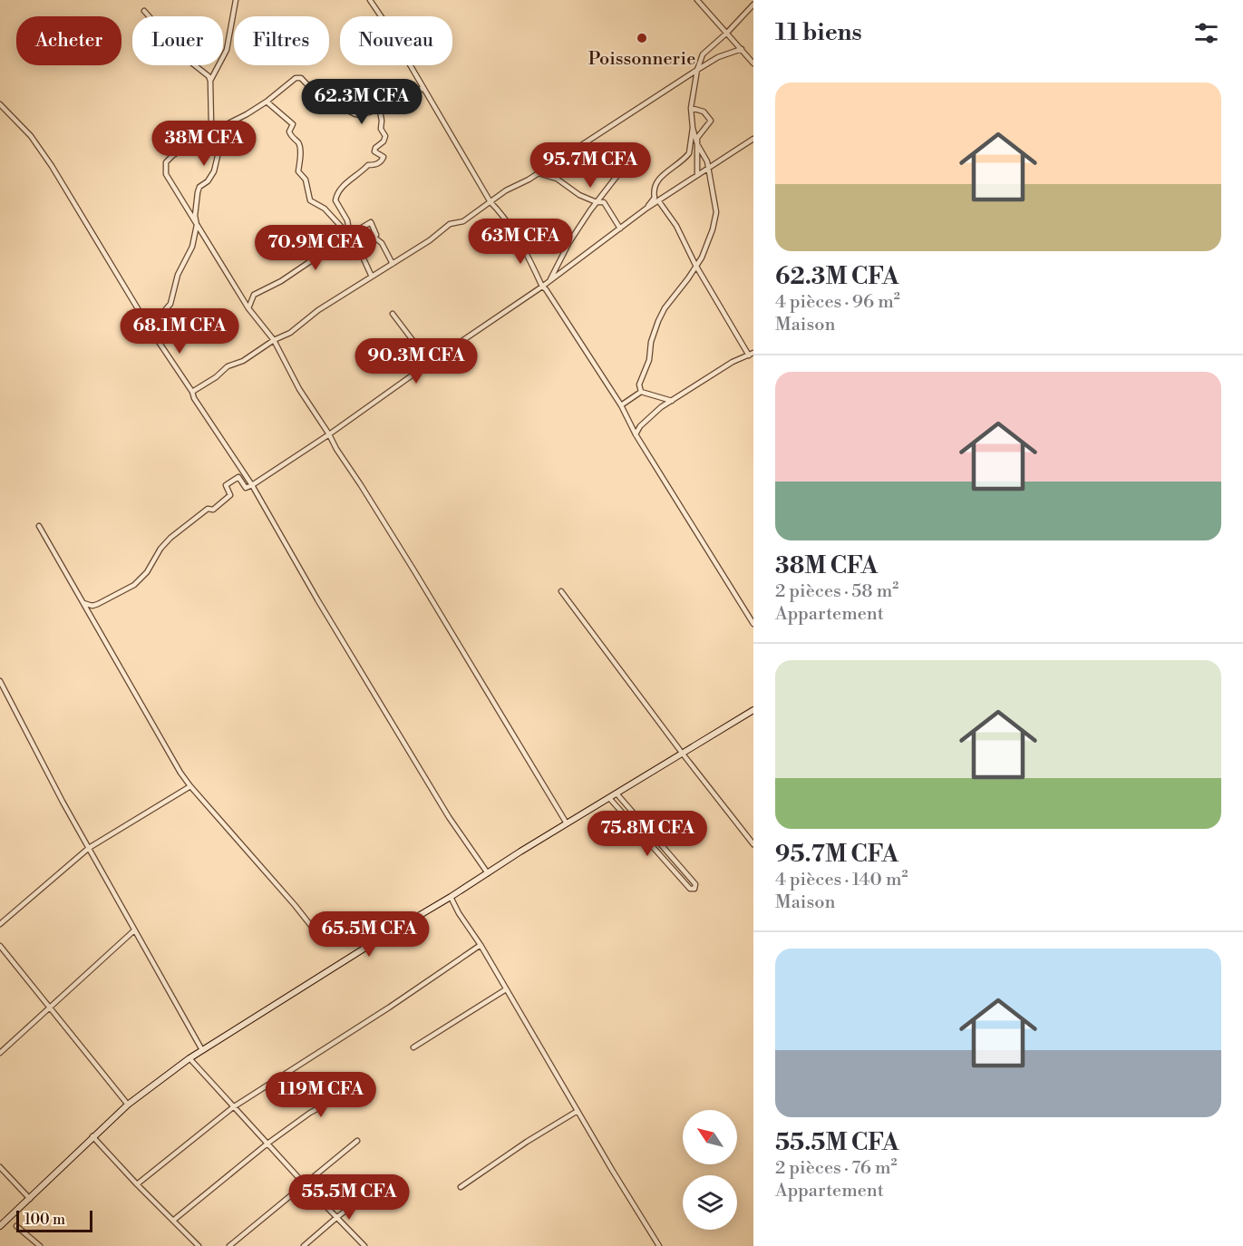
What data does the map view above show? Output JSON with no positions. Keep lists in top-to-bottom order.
{
  "places": ["Poissonnerie"],
  "scale_bar": "100 m",
  "north": "top left",
  "page": {
    "heading": "11 biens",
    "chip": [
      "Acheter",
      "Louer",
      "Filtres",
      "Nouveau"
    ],
    "list": [
      {
        "name": "62.3M CFA",
        "note": "4 pièces · 96 m² · Maison"
      },
      {
        "name": "38M CFA",
        "note": "2 pièces · 58 m² · Appartement"
      },
      {
        "name": "95.7M CFA",
        "note": "4 pièces · 140 m² · Maison"
      },
      {
        "name": "55.5M CFA",
        "note": "2 pièces · 76 m² · Appartement"
      }
    ],
    "price": [
      "62.3M CFA",
      "38M CFA",
      "95.7M CFA",
      "63M CFA",
      "70.9M CFA",
      "68.1M CFA",
      "90.3M CFA",
      "75.8M CFA",
      "65.5M CFA",
      "119M CFA",
      "55.5M CFA"
    ],
    "scale": "100 m"
  }
}
